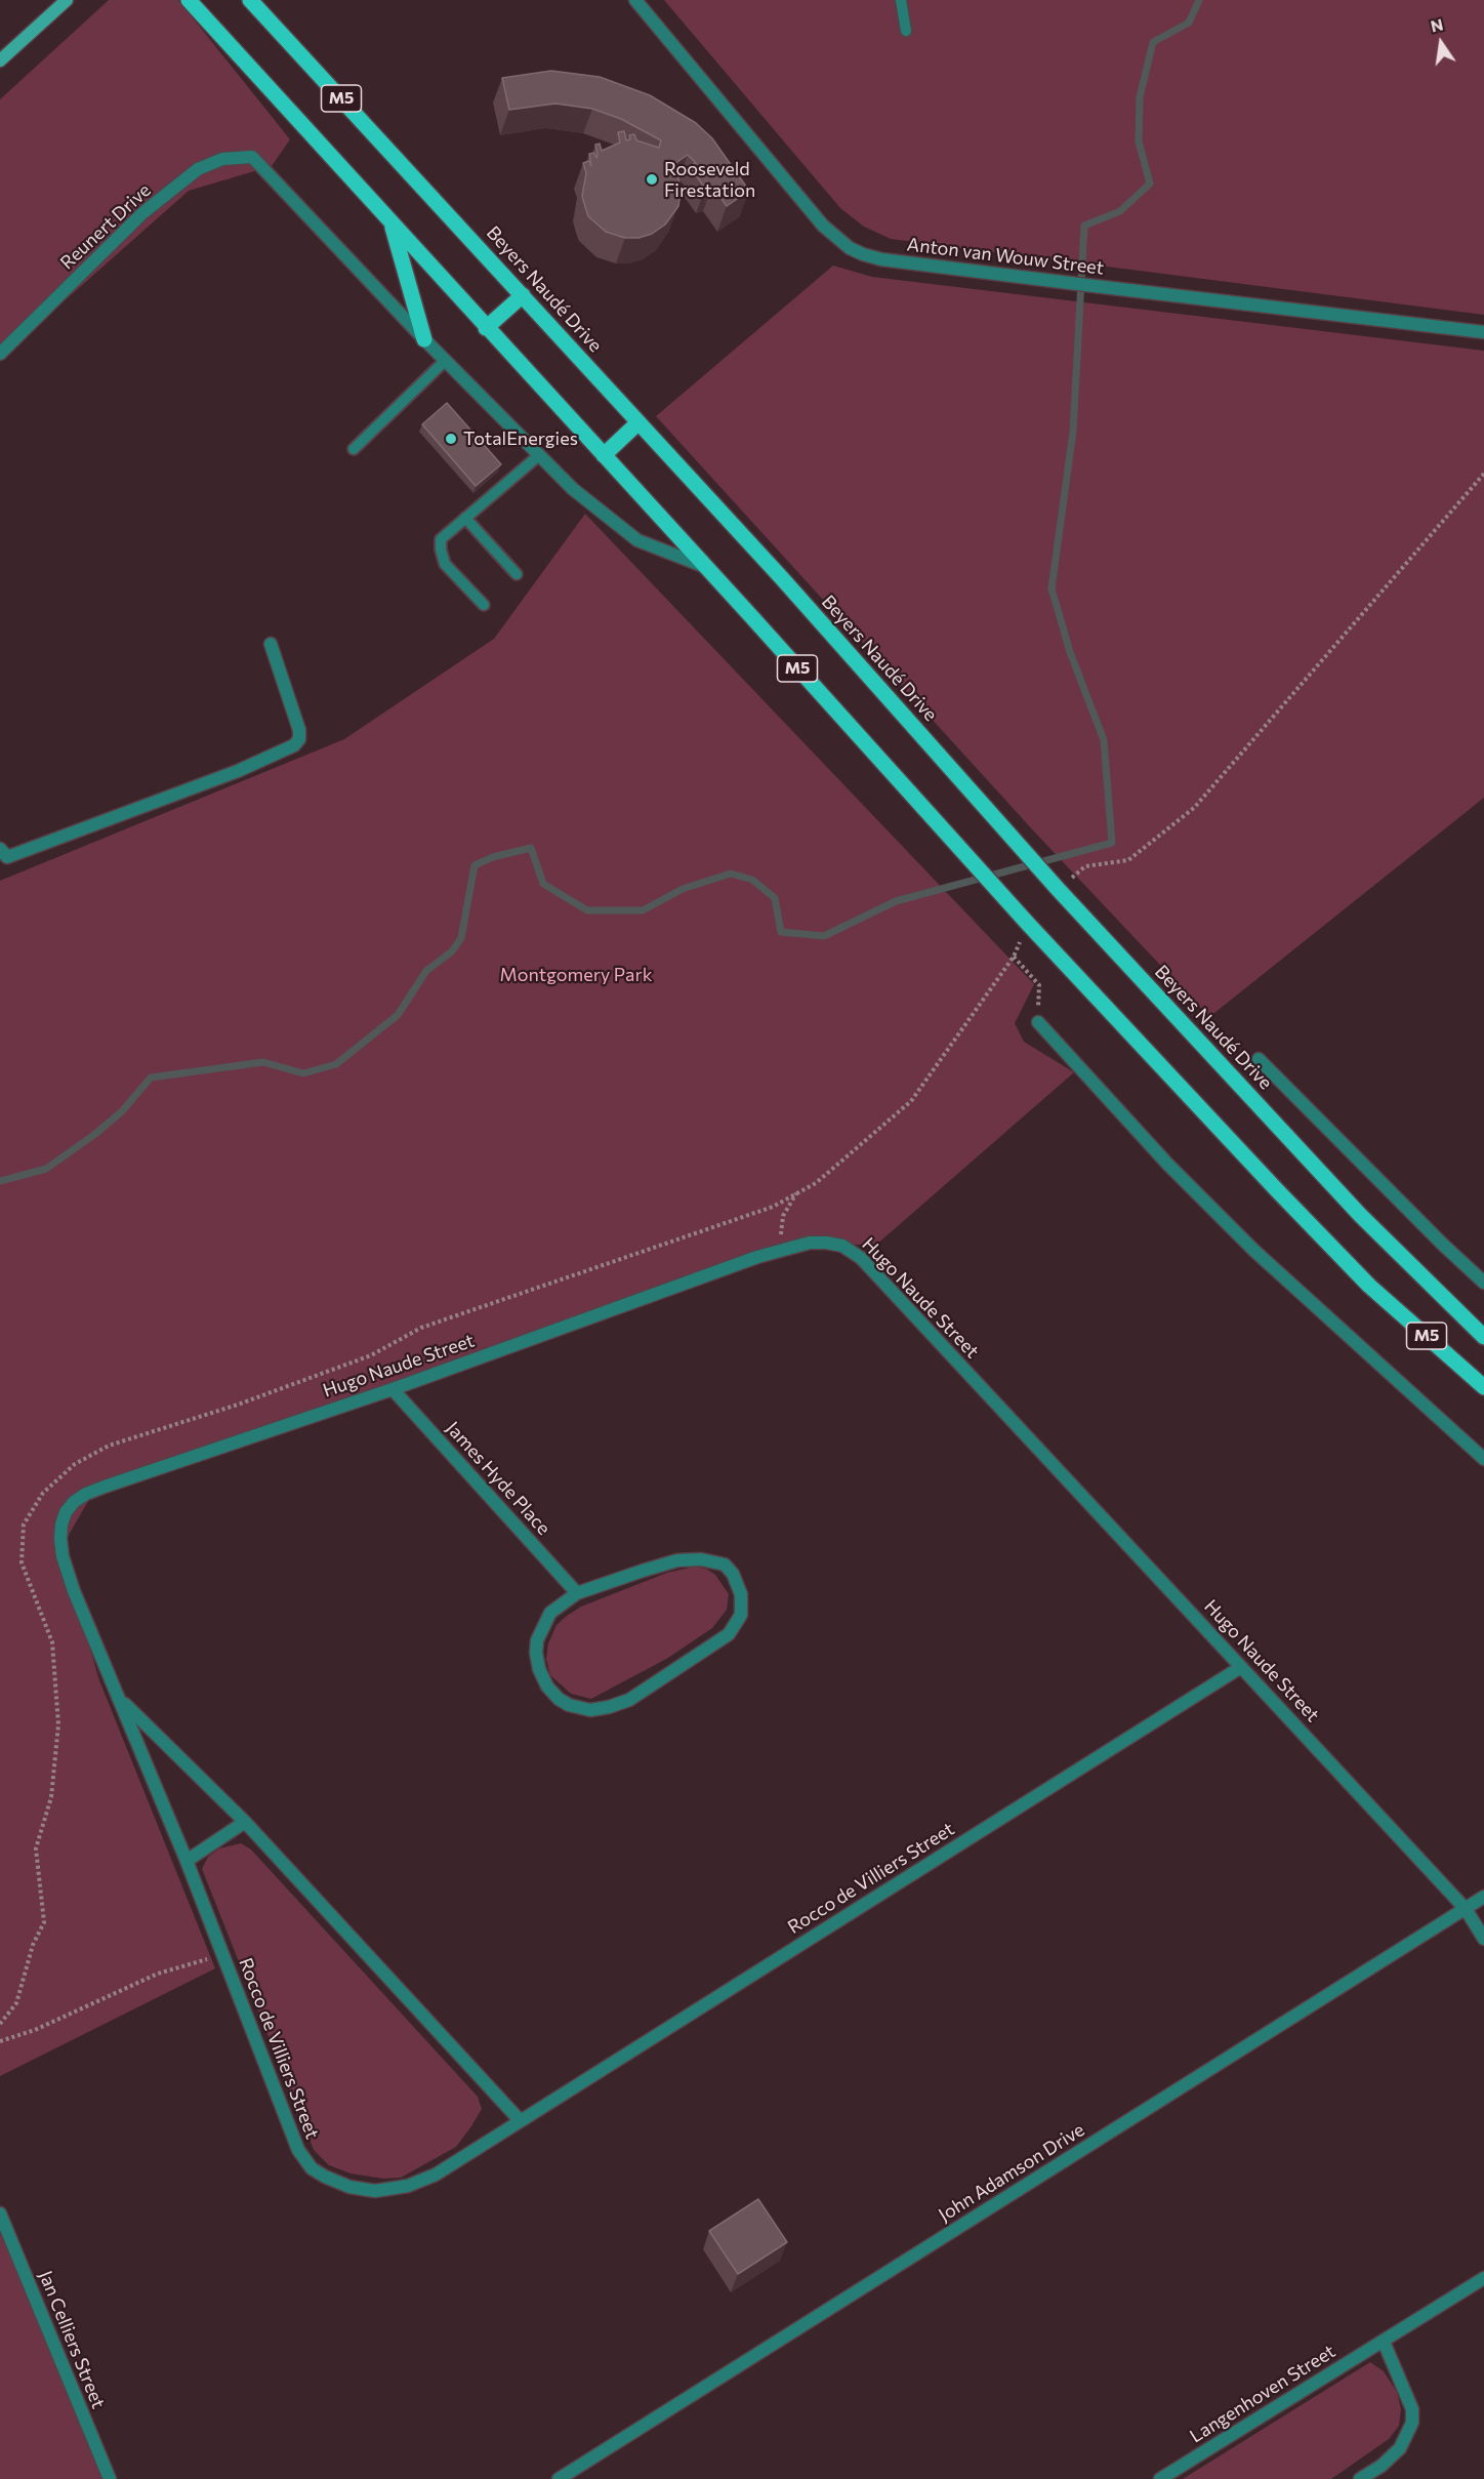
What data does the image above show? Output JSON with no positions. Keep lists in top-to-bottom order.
{
  "streets": {
    "main road": ["M5", "Beyers Naudé Drive"],
    "street": [
      "Reunert Drive",
      "Anton van Wouw Street",
      "Hugo Naude Street",
      "James Hyde Place",
      "Rocco de Villiers Street",
      "John Adamson Drive",
      "Jan Celliers Street",
      "Langenhoven Street"
    ]
  },
  "crossings": [
    ["Hugo Naude Street", "James Hyde Place"],
    ["Hugo Naude Street", "Rocco de Villiers Street"],
    ["Hugo Naude Street", "John Adamson Drive"]
  ],
  "parks": ["Montgomery Park"],
  "places": ["Rooseveld Firestation", "TotalEnergies"],
  "north": "top"
}
